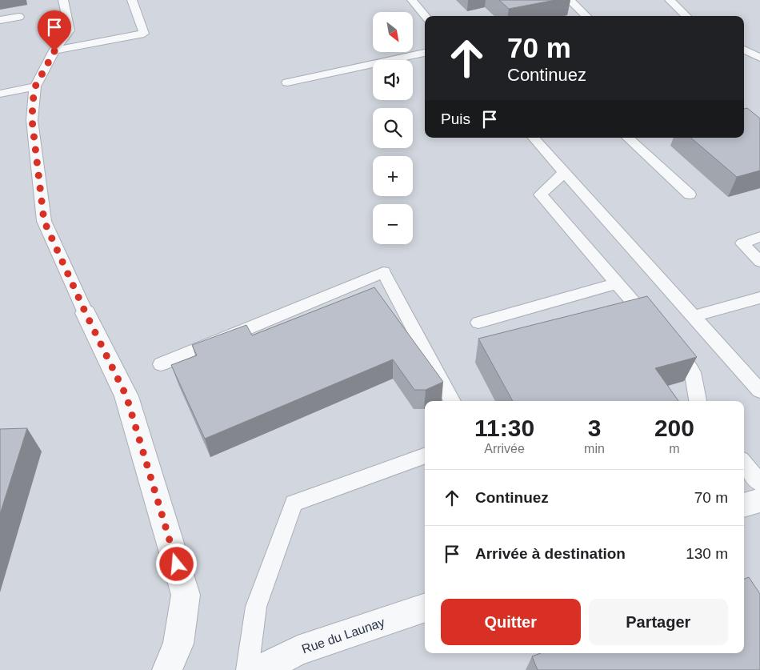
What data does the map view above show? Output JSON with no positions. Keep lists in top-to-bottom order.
{
  "streets": {
    "street": ["Rue du Launay"]
  },
  "north": "bottom right",
  "page": {
    "map_buttons": ["+", "−"],
    "turn": ["70 m", "Continuez"],
    "then": "Puis",
    "eta": [
      "11:30",
      "Arrivée",
      "3",
      "min",
      "200",
      "m"
    ],
    "list": [
      {
        "name": "Continuez",
        "value": "70 m"
      },
      {
        "name": "Arrivée à destination",
        "value": "130 m"
      }
    ],
    "buttons": ["Quitter", "Partager"]
  }
}
